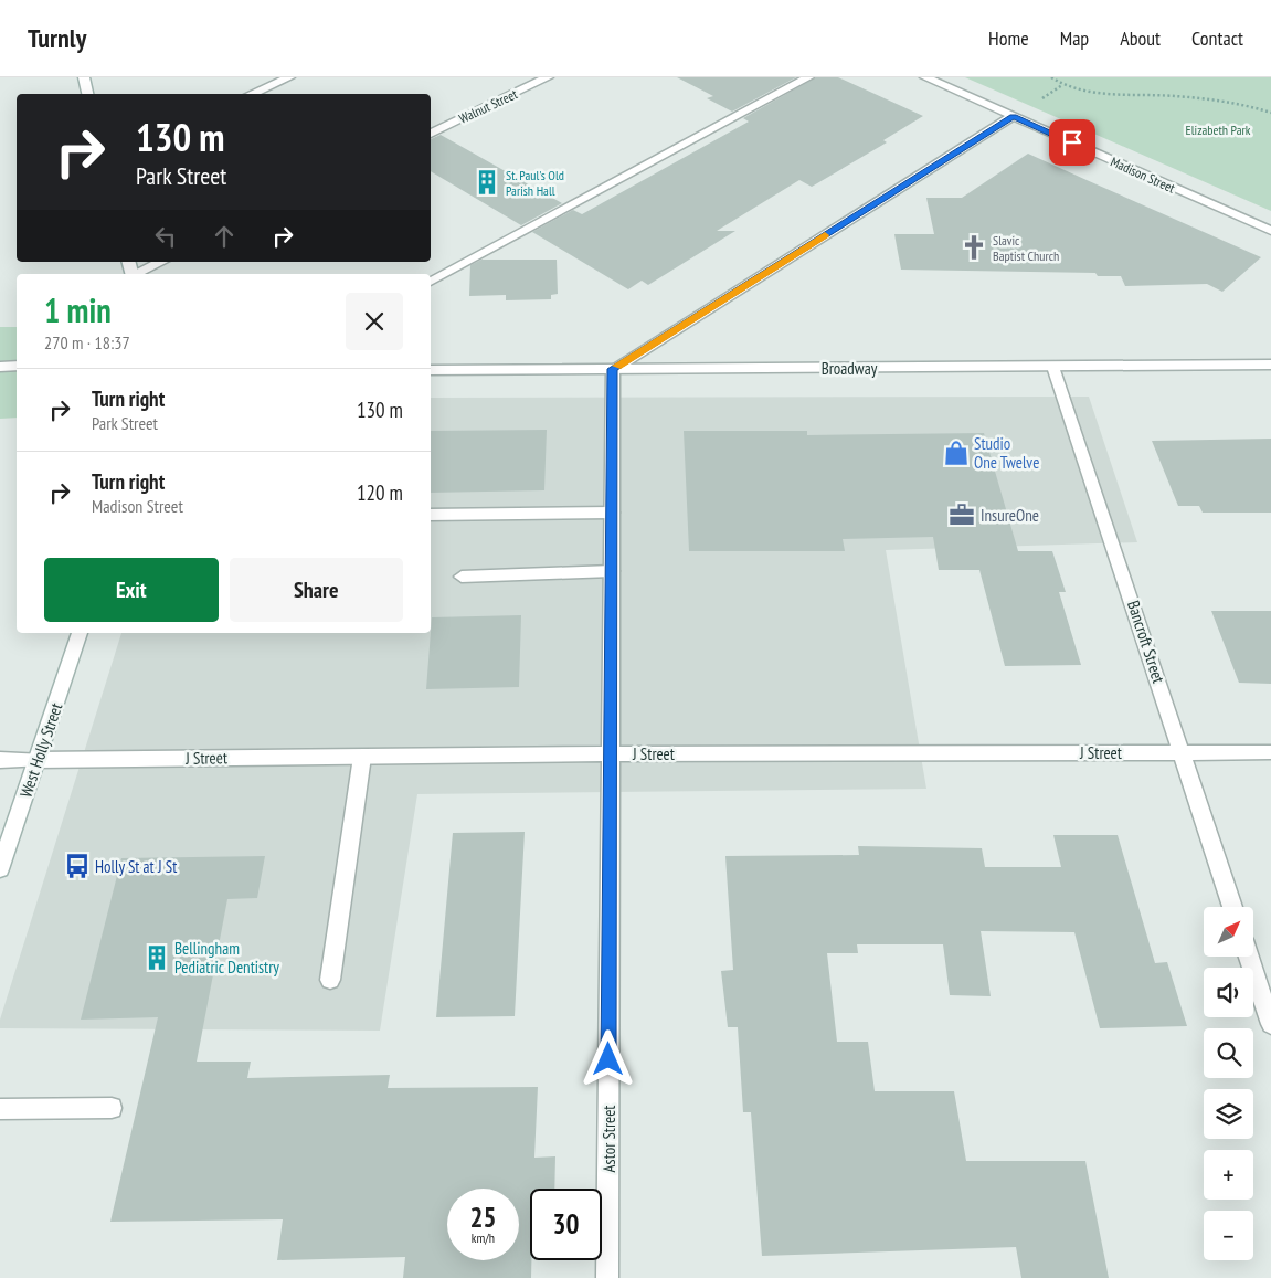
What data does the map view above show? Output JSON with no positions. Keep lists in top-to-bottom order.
{
  "streets": {
    "street": [
      "Walnut Street",
      "Madison Street",
      "Broadway",
      "Bancroft Street",
      "West Holly Street",
      "J Street",
      "Astor Street"
    ]
  },
  "crossings": [
    ["Broadway", "Bancroft Street"],
    ["Broadway", "Astor Street"],
    ["Bancroft Street", "J Street"],
    ["West Holly Street", "J Street"],
    ["J Street", "Astor Street"]
  ],
  "parks": ["Elizabeth Park"],
  "places": {
    "building": ["St. Paul's Old Parish Hall", "Bellingham Pediatric Dentistry"],
    "church": ["Slavic Baptist Church"],
    "shop": ["Studio One Twelve"],
    "office": ["InsureOne"],
    "bus stop": ["Holly St at J St"]
  },
  "north": "top right",
  "page": {
    "header": "Turnly",
    "nav": [
      "Home",
      "Map",
      "About",
      "Contact"
    ],
    "turn": ["130 m", "Park Street"],
    "heading": ["1 min", "270 m · 18:37"],
    "list": [
      {
        "name": "Turn right",
        "note": "Park Street",
        "value": "130 m"
      },
      {
        "name": "Turn right",
        "note": "Madison Street",
        "value": "120 m"
      }
    ],
    "buttons": ["Exit", "Share"],
    "map_buttons": ["+", "−"],
    "speed": "25 km/h",
    "limit": "30"
  }
}
